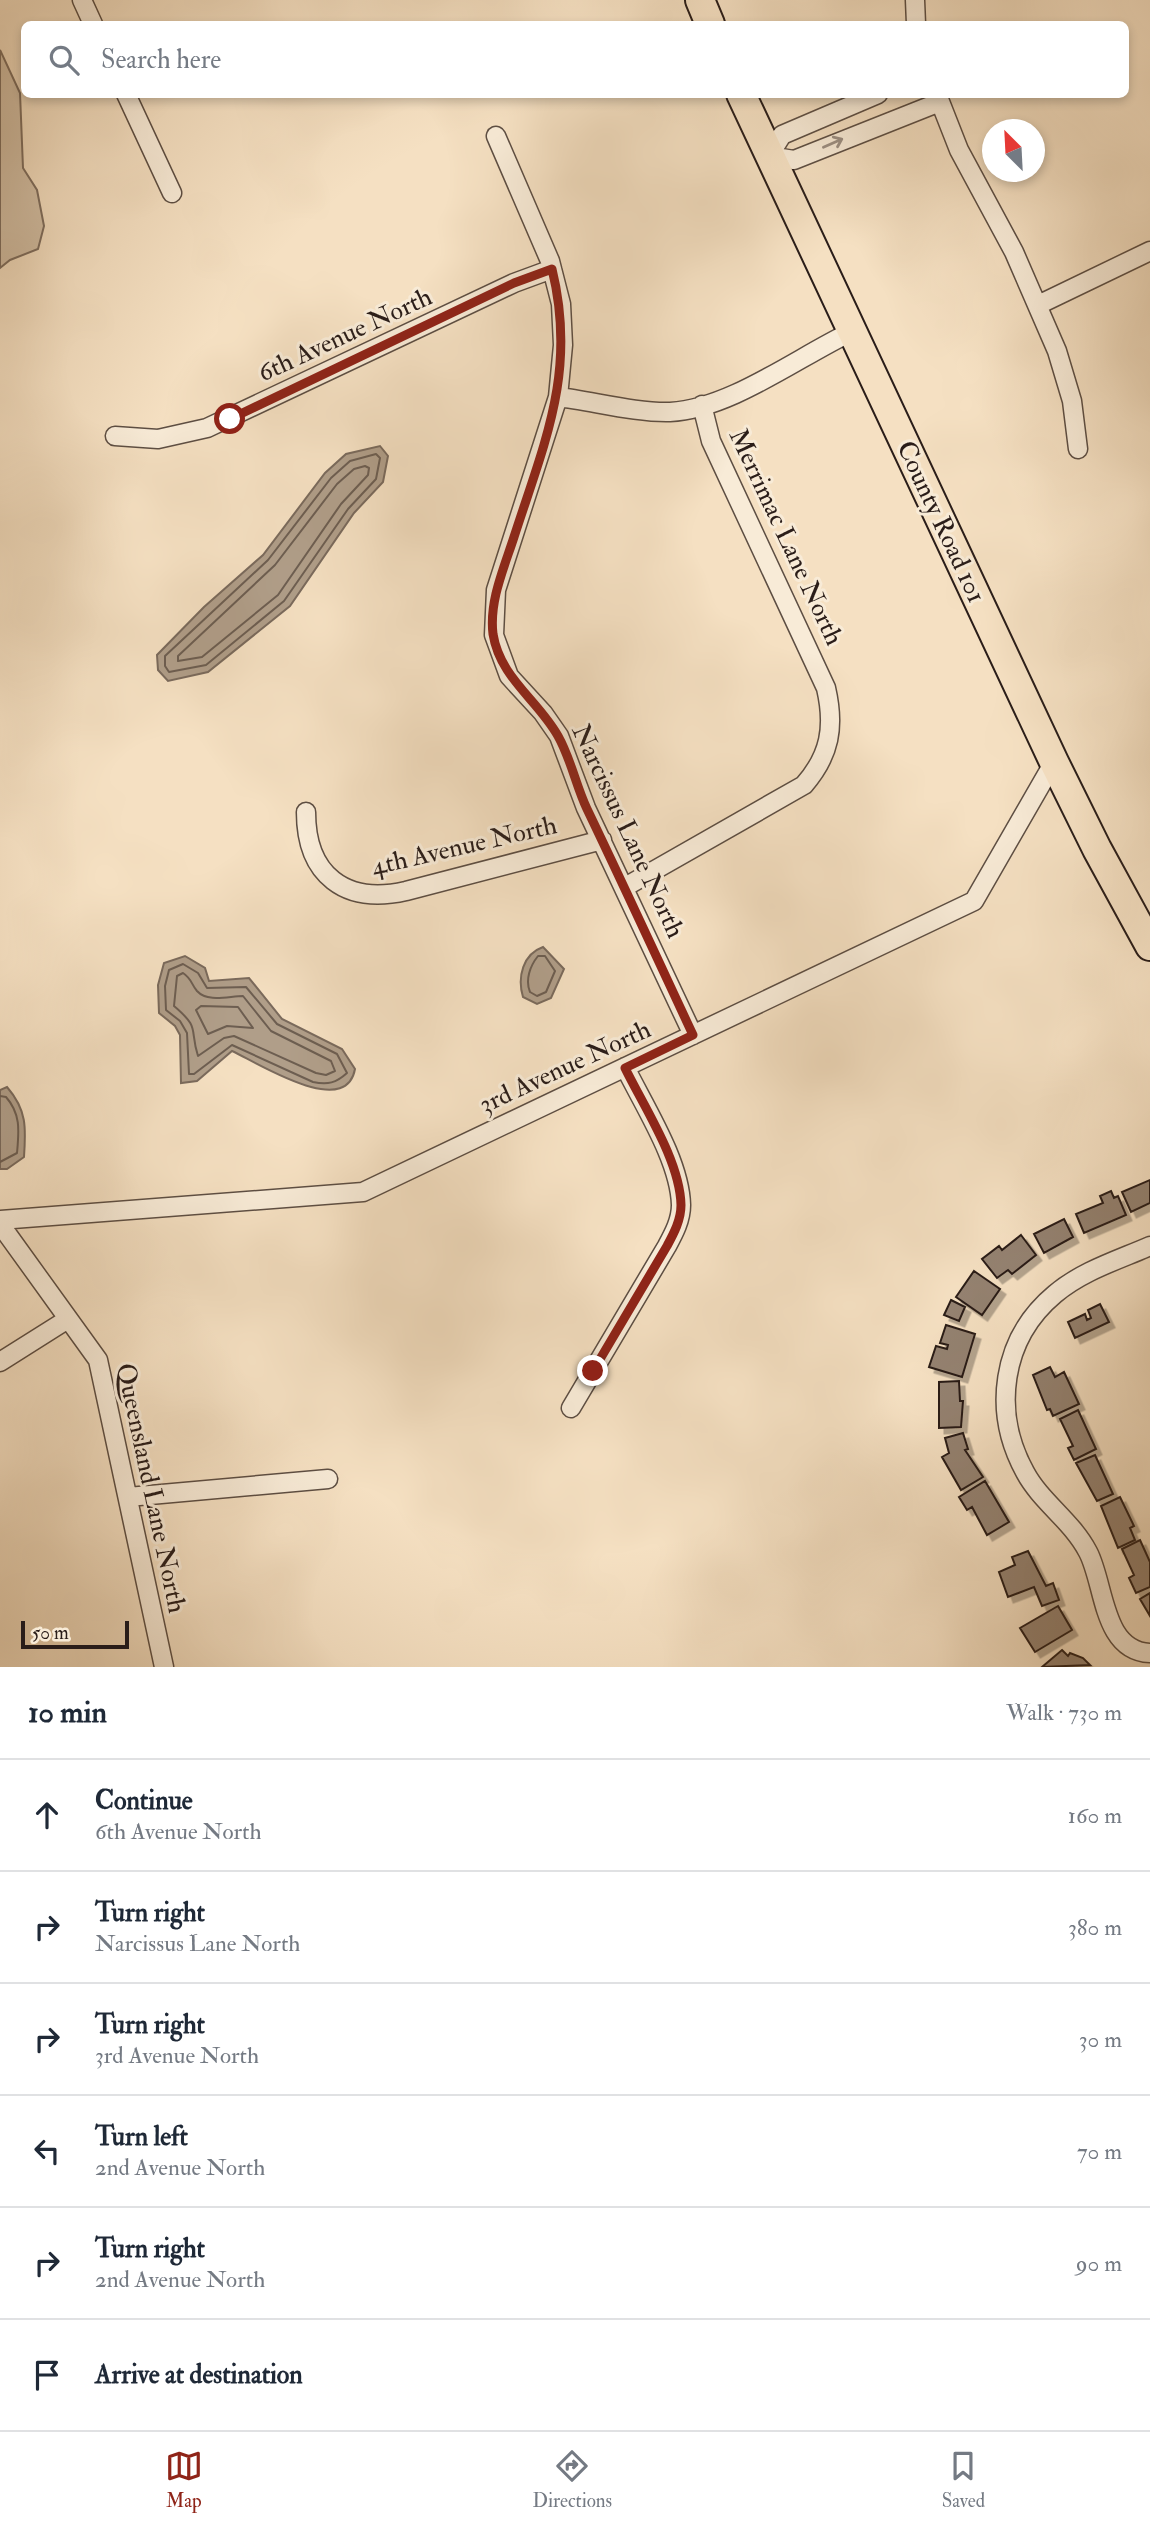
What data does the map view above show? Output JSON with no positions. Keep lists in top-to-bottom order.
{
  "streets": {
    "main road": ["County Road 101"],
    "street": [
      "6th Avenue North",
      "Merrimac Lane North",
      "Narcissus Lane North",
      "4th Avenue North",
      "3rd Avenue North",
      "Queensland Lane North"
    ]
  },
  "crossings": [
    ["6th Avenue North", "Narcissus Lane North"],
    ["County Road 101", "3rd Avenue North"],
    ["Merrimac Lane North", "Narcissus Lane North"],
    ["Narcissus Lane North", "4th Avenue North"],
    ["Narcissus Lane North", "3rd Avenue North"],
    ["3rd Avenue North", "Queensland Lane North"]
  ],
  "scale_bar": "50 m",
  "north": "top left",
  "page": {
    "search": "Search here",
    "scale": "50 m",
    "heading": ["10 min", "Walk · 730 m"],
    "list": [
      ["Continue", "6th Avenue North", "160 m"],
      ["Turn right", "Narcissus Lane North", "380 m"],
      ["Turn right", "3rd Avenue North", "30 m"],
      ["Turn left", "2nd Avenue North", "70 m"],
      ["Turn right", "2nd Avenue North", "90 m"],
      "Arrive at destination"
    ],
    "nav": ["Map", "Directions", "Saved"]
  }
}
